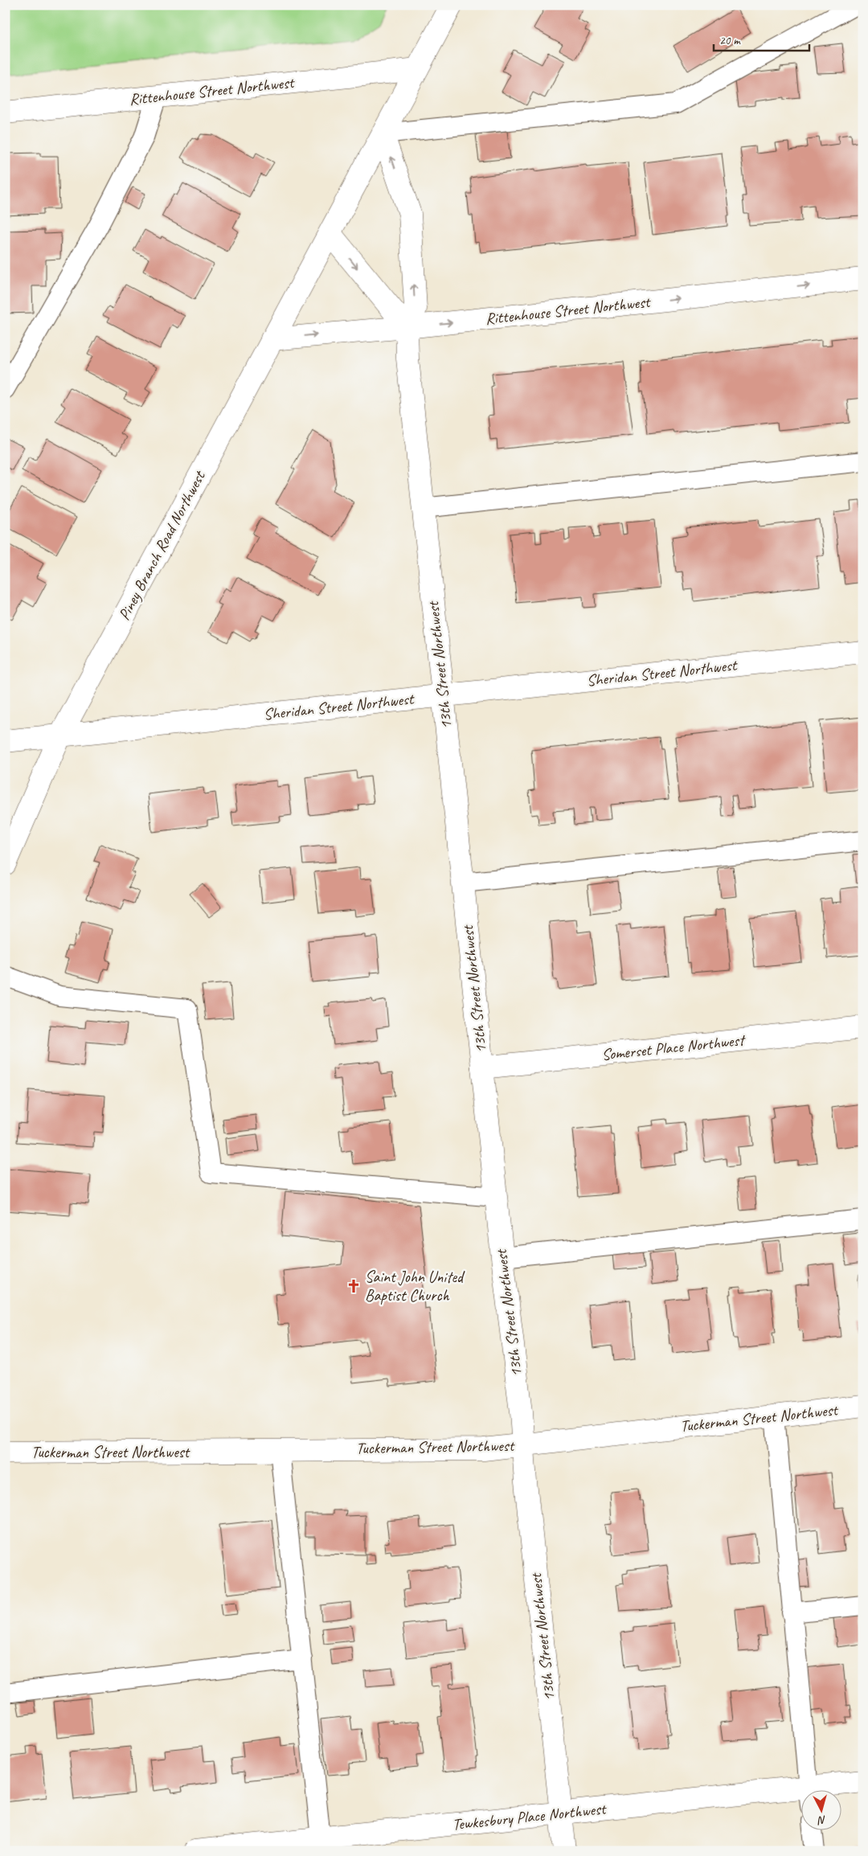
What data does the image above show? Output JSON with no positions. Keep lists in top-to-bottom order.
{
  "streets": {
    "street": [
      "Rittenhouse Street Northwest",
      "Piney Branch Road Northwest",
      "13th Street Northwest",
      "Sheridan Street Northwest",
      "Somerset Place Northwest",
      "Tuckerman Street Northwest",
      "Tewkesbury Place Northwest"
    ]
  },
  "crossings": [
    ["Rittenhouse Street Northwest", "Piney Branch Road Northwest"],
    ["Rittenhouse Street Northwest", "13th Street Northwest"],
    ["Piney Branch Road Northwest", "Sheridan Street Northwest"],
    ["13th Street Northwest", "Sheridan Street Northwest"],
    ["13th Street Northwest", "Somerset Place Northwest"],
    ["13th Street Northwest", "Tuckerman Street Northwest"],
    ["13th Street Northwest", "Tewkesbury Place Northwest"]
  ],
  "one_way": ["Rittenhouse Street Northwest"],
  "places": {
    "church": ["Saint John United Baptist Church"]
  },
  "scale_bar": "20 m",
  "north": "bottom"
}
